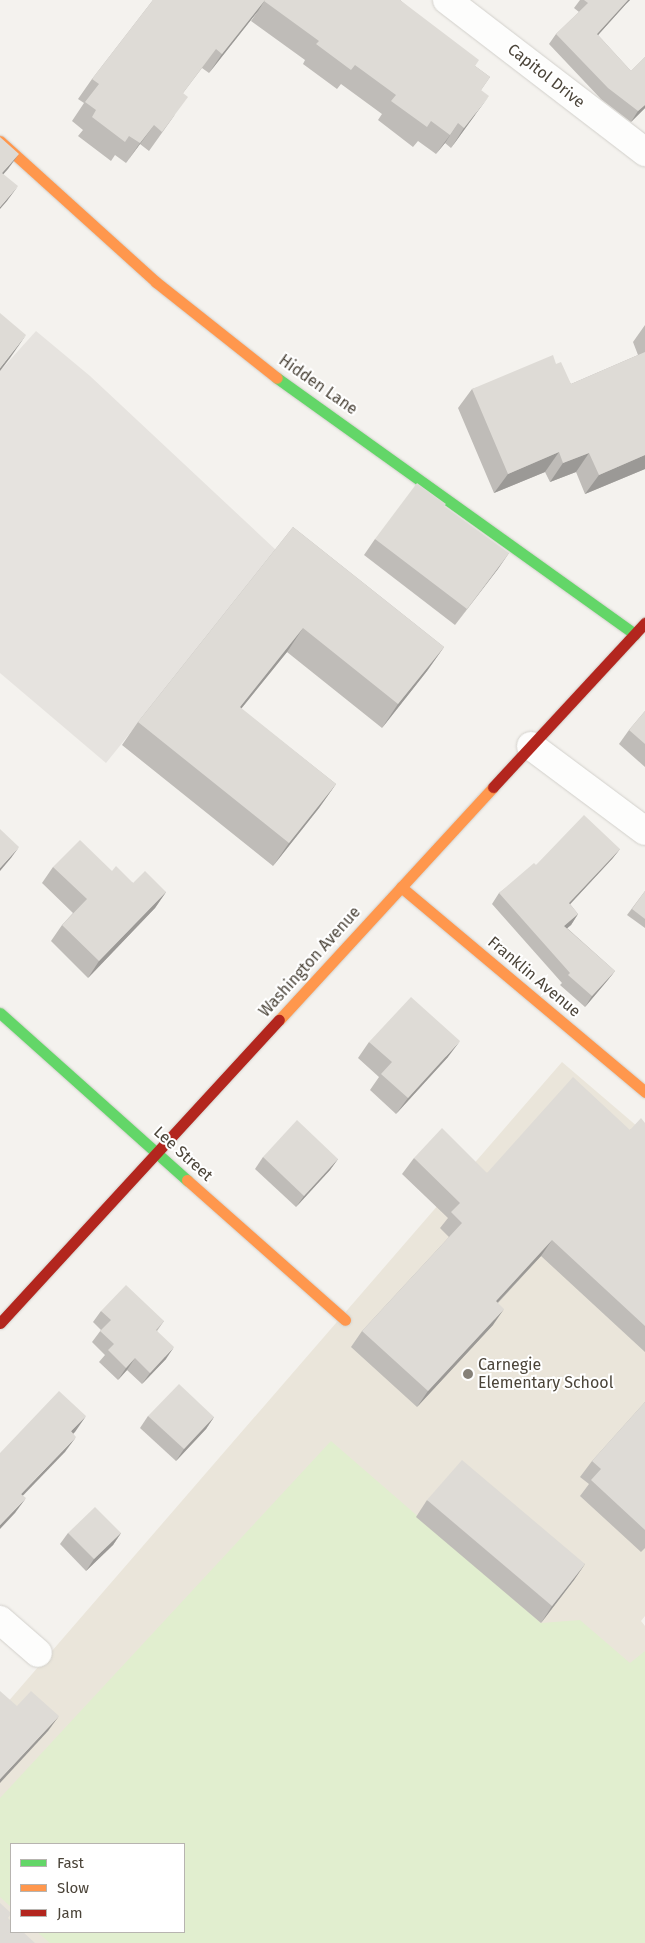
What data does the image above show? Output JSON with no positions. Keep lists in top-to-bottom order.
{
  "streets": {
    "street": [
      "Capitol Drive",
      "Hidden Lane",
      "Washington Avenue",
      "Franklin Avenue",
      "Lee Street"
    ]
  },
  "crossings": [
    ["Hidden Lane", "Washington Avenue"],
    ["Washington Avenue", "Franklin Avenue"],
    ["Washington Avenue", "Lee Street"]
  ],
  "places": ["Carnegie Elementary School"],
  "legend": ["Fast", "Slow", "Jam"]
}
